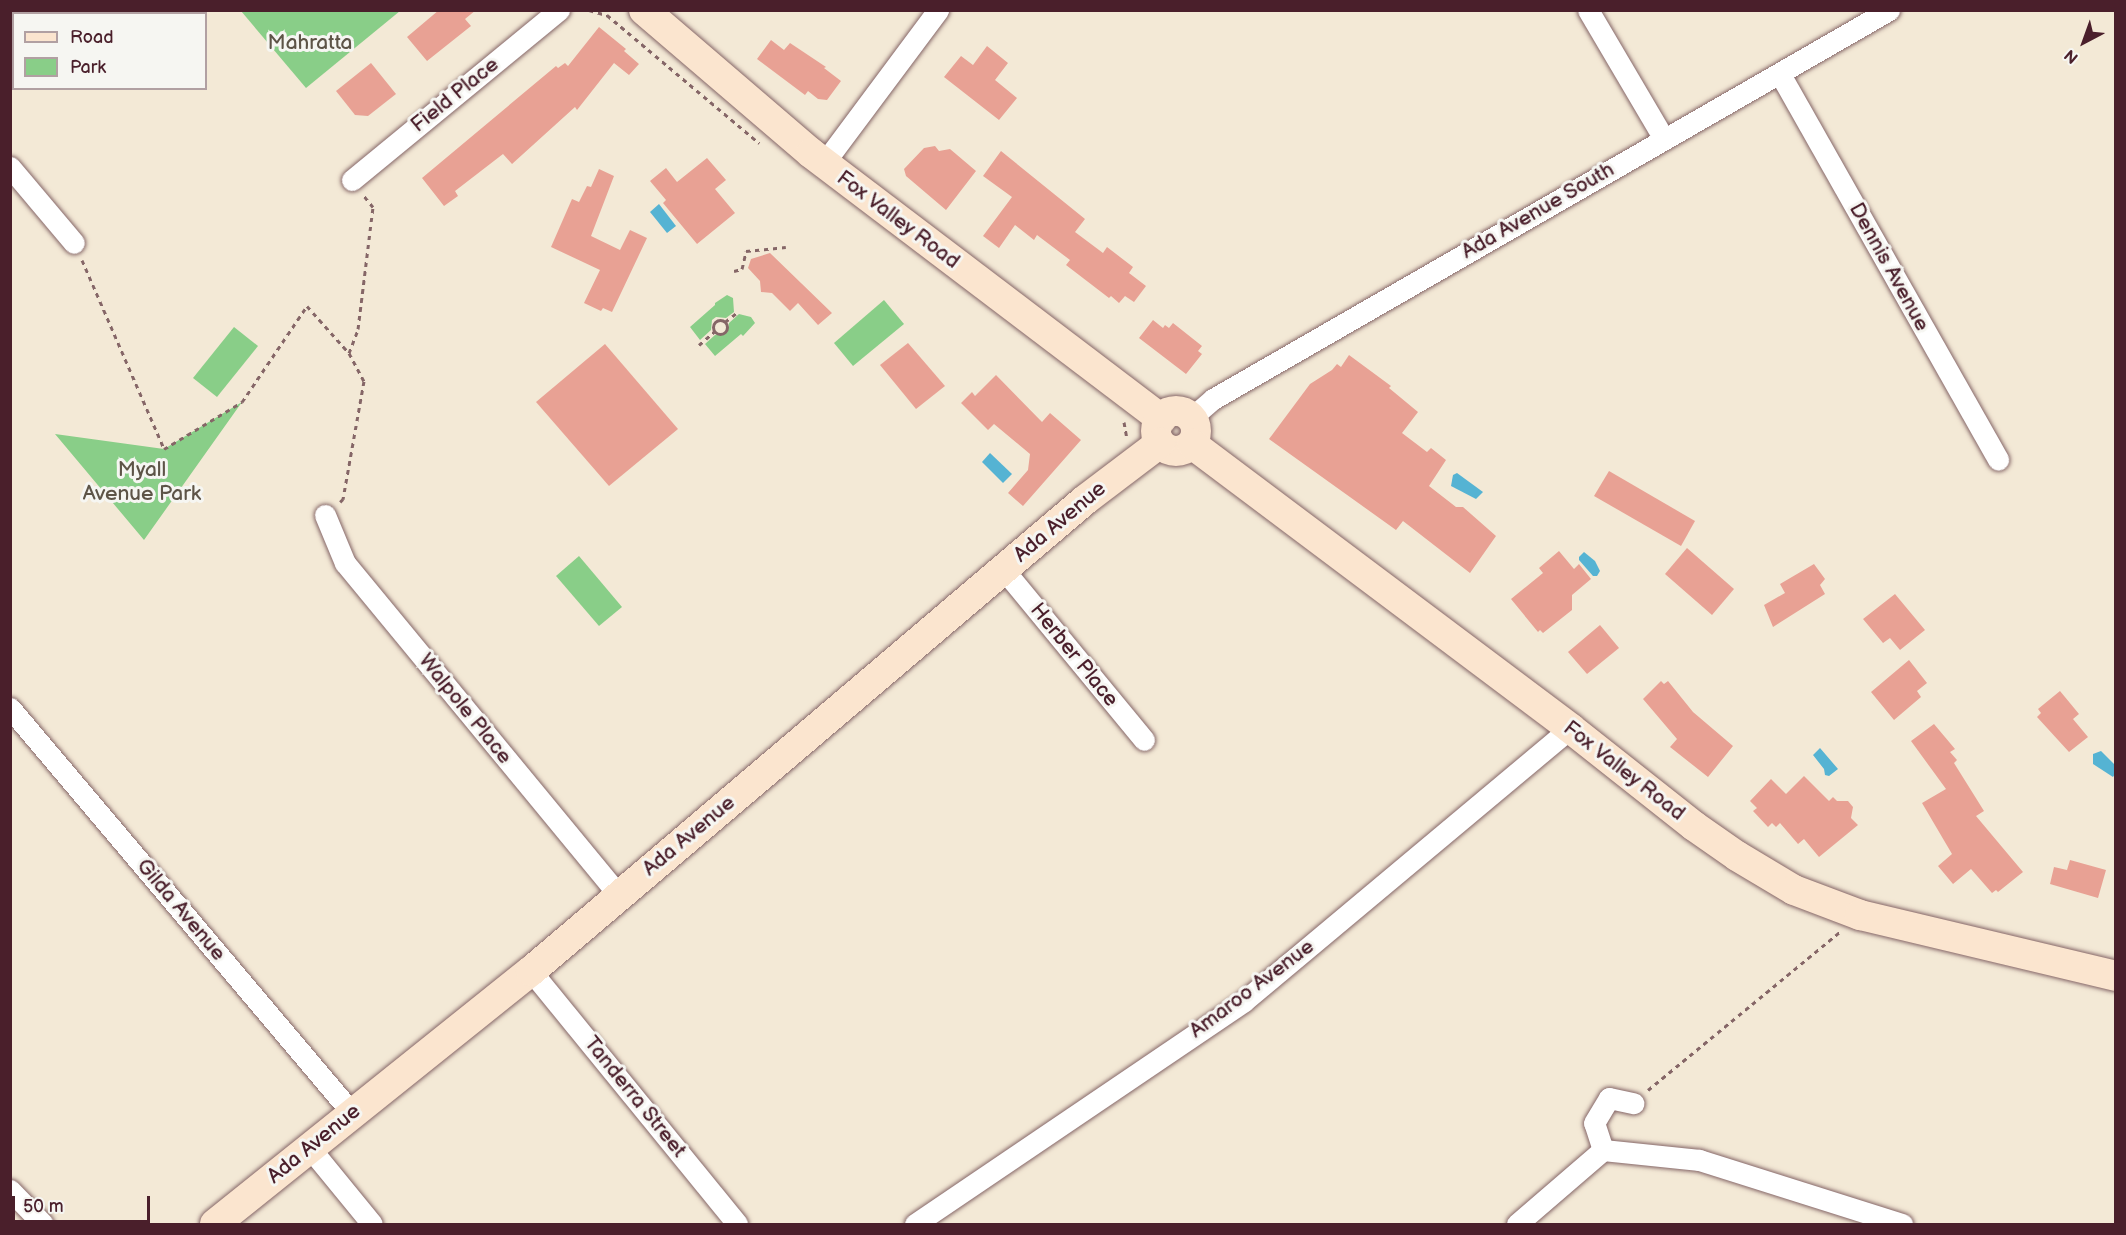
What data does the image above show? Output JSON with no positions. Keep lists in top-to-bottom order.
{
  "streets": {
    "main road": ["Fox Valley Road", "Ada Avenue"],
    "street": [
      "Field Place",
      "Ada Avenue South",
      "Dennis Avenue",
      "Herber Place",
      "Walpole Place",
      "Gilda Avenue",
      "Amaroo Avenue",
      "Tanderra Street"
    ]
  },
  "crossings": [
    ["Ada Avenue South", "Fox Valley Road"],
    ["Ada Avenue South", "Dennis Avenue"],
    ["Fox Valley Road", "Ada Avenue"],
    ["Fox Valley Road", "Amaroo Avenue"],
    ["Ada Avenue", "Herber Place"],
    ["Ada Avenue", "Walpole Place"],
    ["Ada Avenue", "Gilda Avenue"],
    ["Ada Avenue", "Tanderra Street"]
  ],
  "parks": ["Mahratta", "Myall Avenue Park"],
  "legend": ["Road", "Park"],
  "scale_bar": "50 m",
  "north": "bottom left"
}
